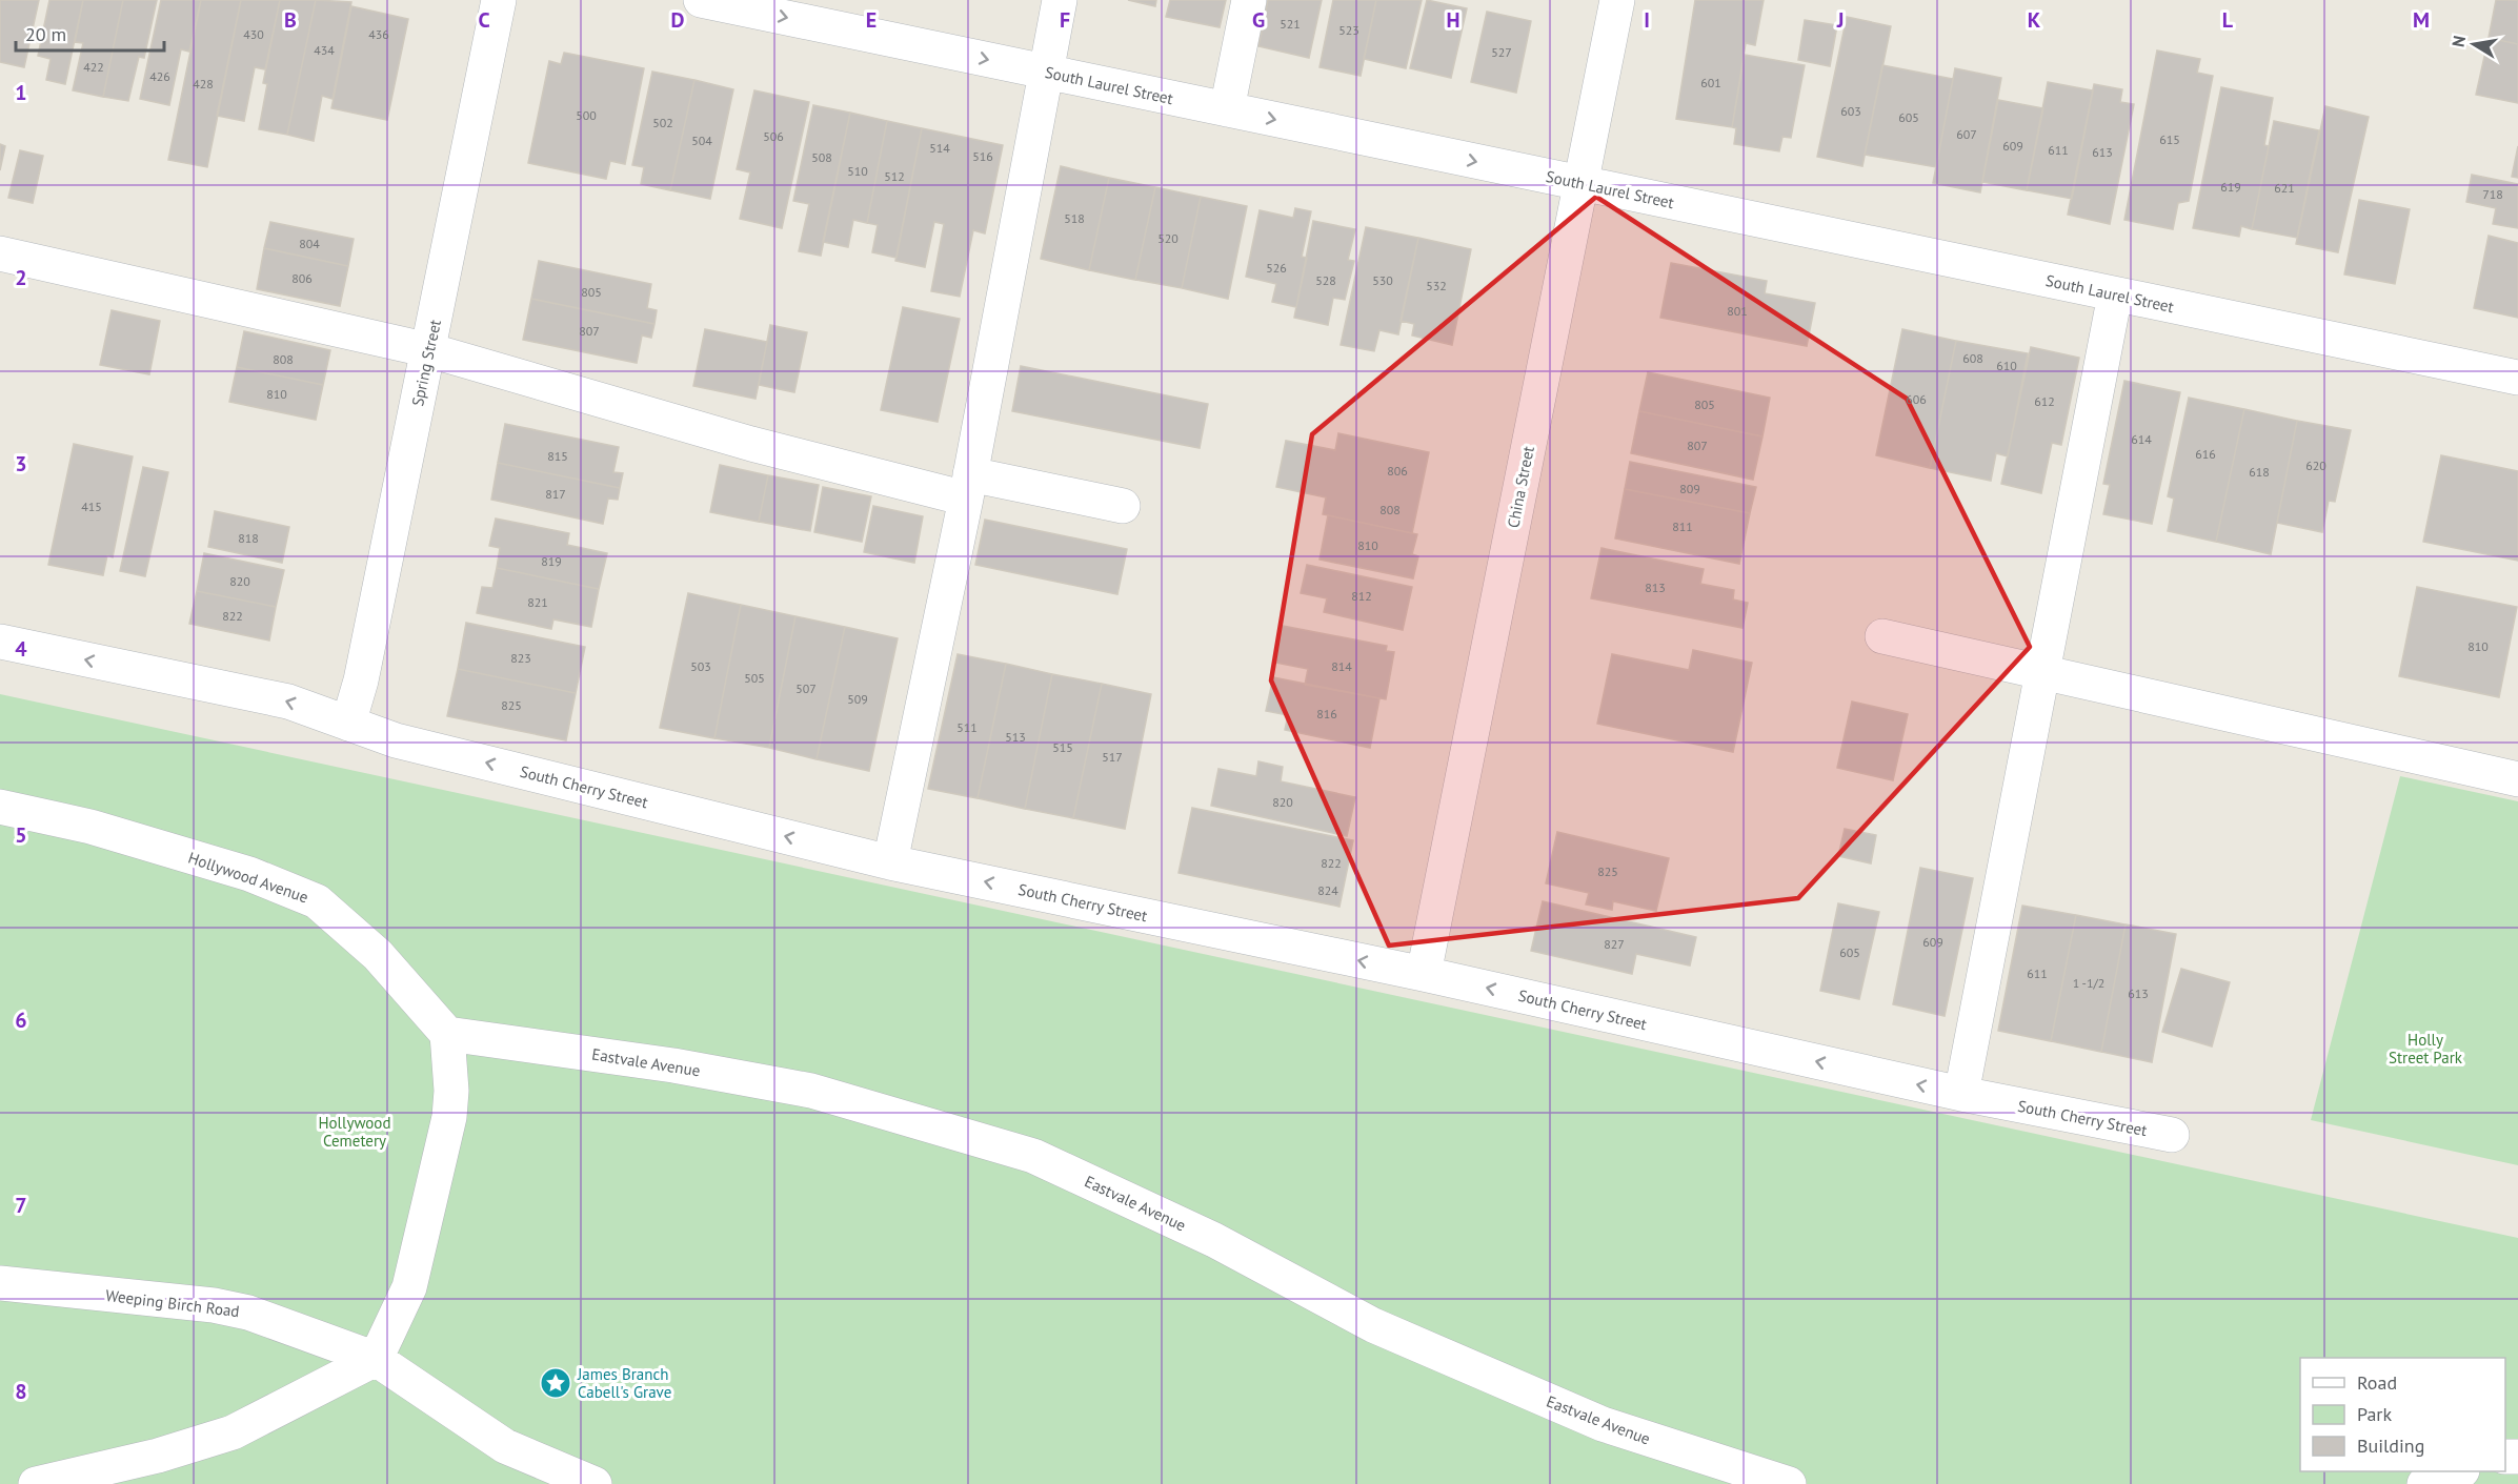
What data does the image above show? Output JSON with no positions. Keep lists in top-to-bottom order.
{
  "streets": {
    "street": [
      "South Laurel Street",
      "Spring Street",
      "China Street",
      "South Cherry Street",
      "Hollywood Avenue",
      "Eastvale Avenue",
      "Weeping Birch Road"
    ]
  },
  "crossings": [
    ["South Laurel Street", "China Street"],
    ["Spring Street", "South Cherry Street"],
    ["China Street", "South Cherry Street"],
    ["Hollywood Avenue", "Eastvale Avenue"]
  ],
  "one_way": ["South Laurel Street", "South Cherry Street"],
  "parks": ["Holly Street Park", "Hollywood Cemetery"],
  "places": {
    "place": ["James Branch Cabell's Grave"]
  },
  "house_numbers": [
    "521",
    "523",
    "430",
    "436",
    "434",
    "527",
    "422",
    "426",
    "601",
    "428",
    "603",
    "500",
    "605",
    "502",
    "607",
    "506",
    "615",
    "504",
    "609",
    "514",
    "611",
    "613",
    "516",
    "508",
    "510",
    "512",
    "619",
    "621",
    "718",
    "518",
    "520",
    "804",
    "526",
    "806",
    "528",
    "530",
    "532",
    "805",
    "801",
    "807",
    "608",
    "808",
    "610",
    "810",
    "606",
    "612",
    "805",
    "614",
    "807",
    "616",
    "815",
    "620",
    "806",
    "618",
    "809",
    "817",
    "415",
    "808",
    "811",
    "818",
    "810",
    "819",
    "820",
    "813",
    "812",
    "821",
    "822",
    "810",
    "823",
    "503",
    "814",
    "505",
    "507",
    "509",
    "825",
    "816",
    "511",
    "513",
    "515",
    "517",
    "820",
    "822",
    "825",
    "824",
    "609",
    "827",
    "605",
    "611",
    "1 -1/2",
    "613"
  ],
  "legend": ["Road", "Park", "Building"],
  "scale_bar": "20 m",
  "north": "left",
  "grid": {
    "columns": [
      "B",
      "C",
      "D",
      "E",
      "F",
      "G",
      "H",
      "I",
      "J",
      "K",
      "L",
      "M"
    ],
    "rows": [
      "1",
      "2",
      "3",
      "4",
      "5",
      "6",
      "7",
      "8"
    ]
  }
}
